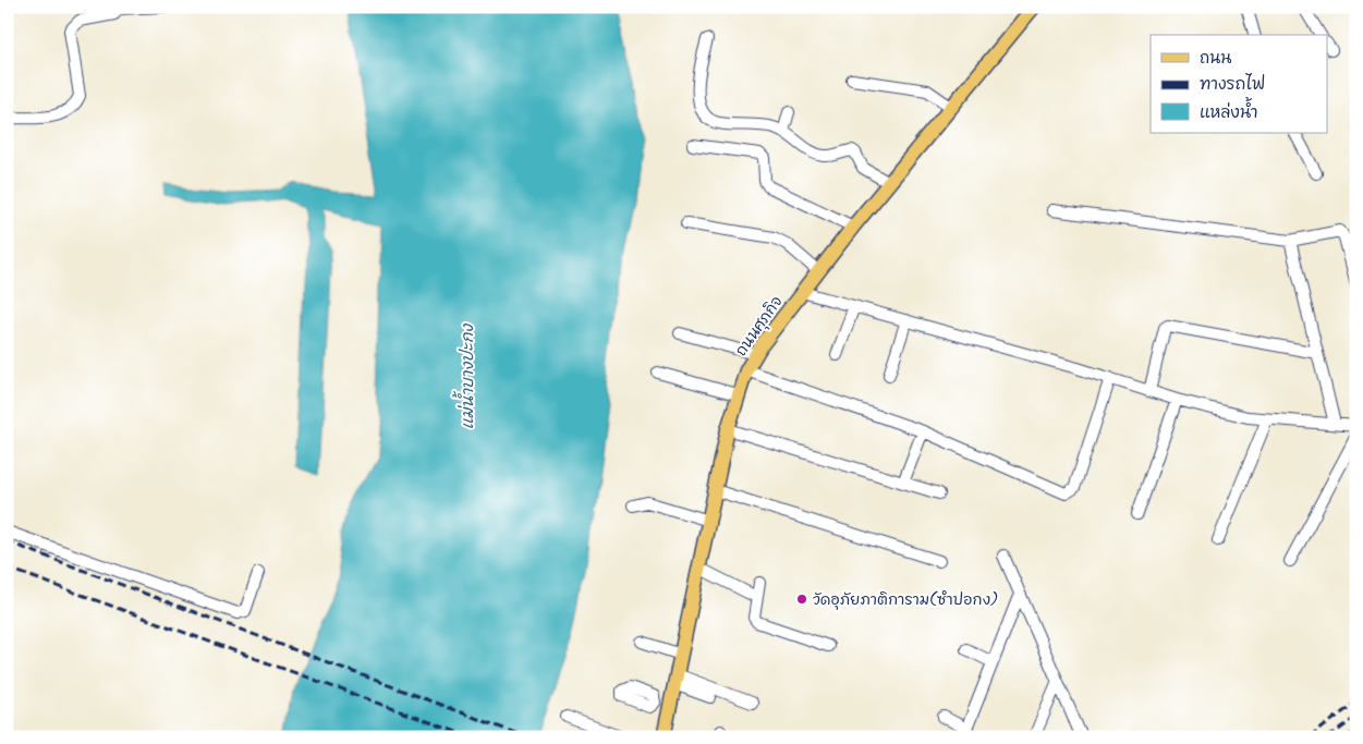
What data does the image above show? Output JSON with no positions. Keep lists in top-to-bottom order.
{
  "streets": {
    "main road": ["ถนนศุภกิจ"]
  },
  "water": ["แม่น้ำบางปะกง"],
  "places": ["วัดอุภัยภาติการาม(ซำปอกง)"],
  "legend": ["ถนน", "ทางรถไฟ", "แหล่งน้ำ"]
}
